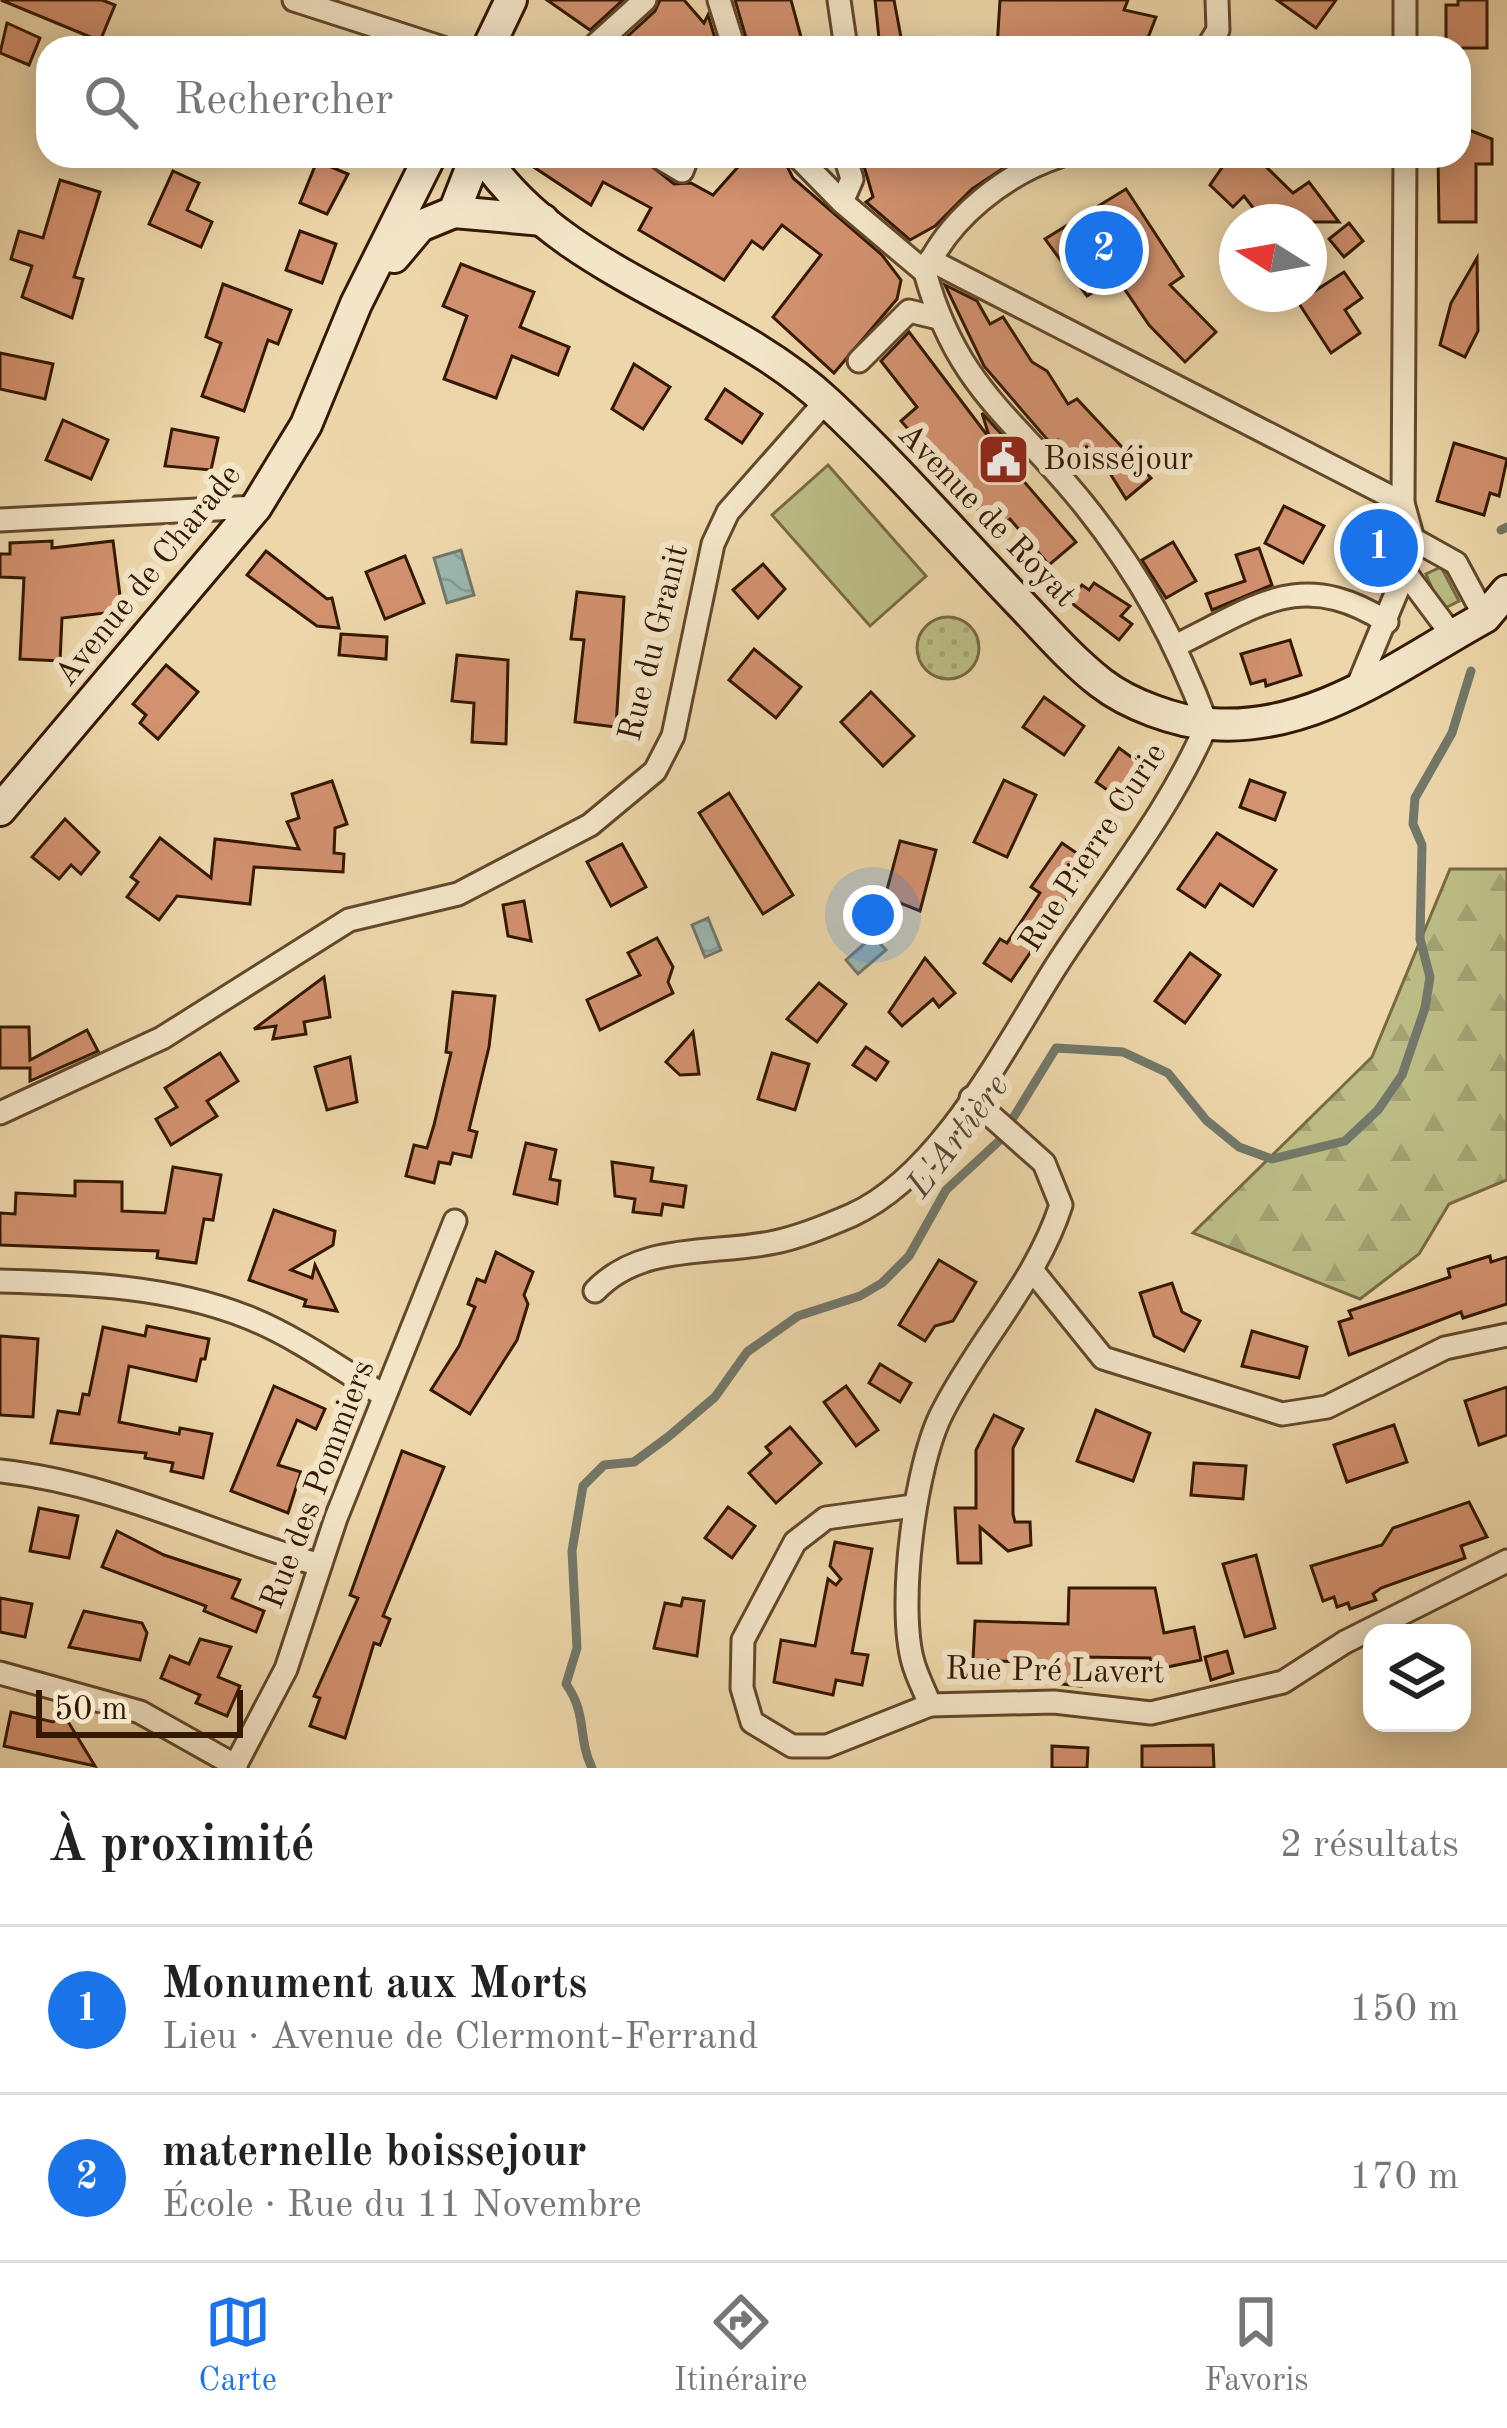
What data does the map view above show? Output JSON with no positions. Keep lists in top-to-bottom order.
{
  "streets": {
    "main road": ["Avenue de Royat", "Avenue de Charade"],
    "street": [
      "Rue du Granit",
      "Rue Pierre Curie",
      "Rue des Pommiers",
      "Rue Pré Lavert"
    ]
  },
  "crossings": [
    ["Avenue de Royat", "Rue du Granit"],
    ["Avenue de Royat", "Rue Pierre Curie"],
    ["Rue Pierre Curie", "Rue Pré Lavert"]
  ],
  "water": ["L'Artière"],
  "places": {
    "public building": ["Boisséjour"]
  },
  "scale_bar": "50 m",
  "north": "left",
  "page": {
    "search": "Rechercher",
    "pins": ["2", "1"],
    "scale": "50 m",
    "heading": ["À proximité", "2 résultats"],
    "list": [
      {
        "mark": "1",
        "name": "Monument aux Morts",
        "note": "Lieu · Avenue de Clermont-Ferrand",
        "value": "150 m"
      },
      {
        "mark": "2",
        "name": "maternelle boissejour",
        "note": "École · Rue du 11 Novembre",
        "value": "170 m"
      }
    ],
    "nav": ["Carte", "Itinéraire", "Favoris"]
  }
}
